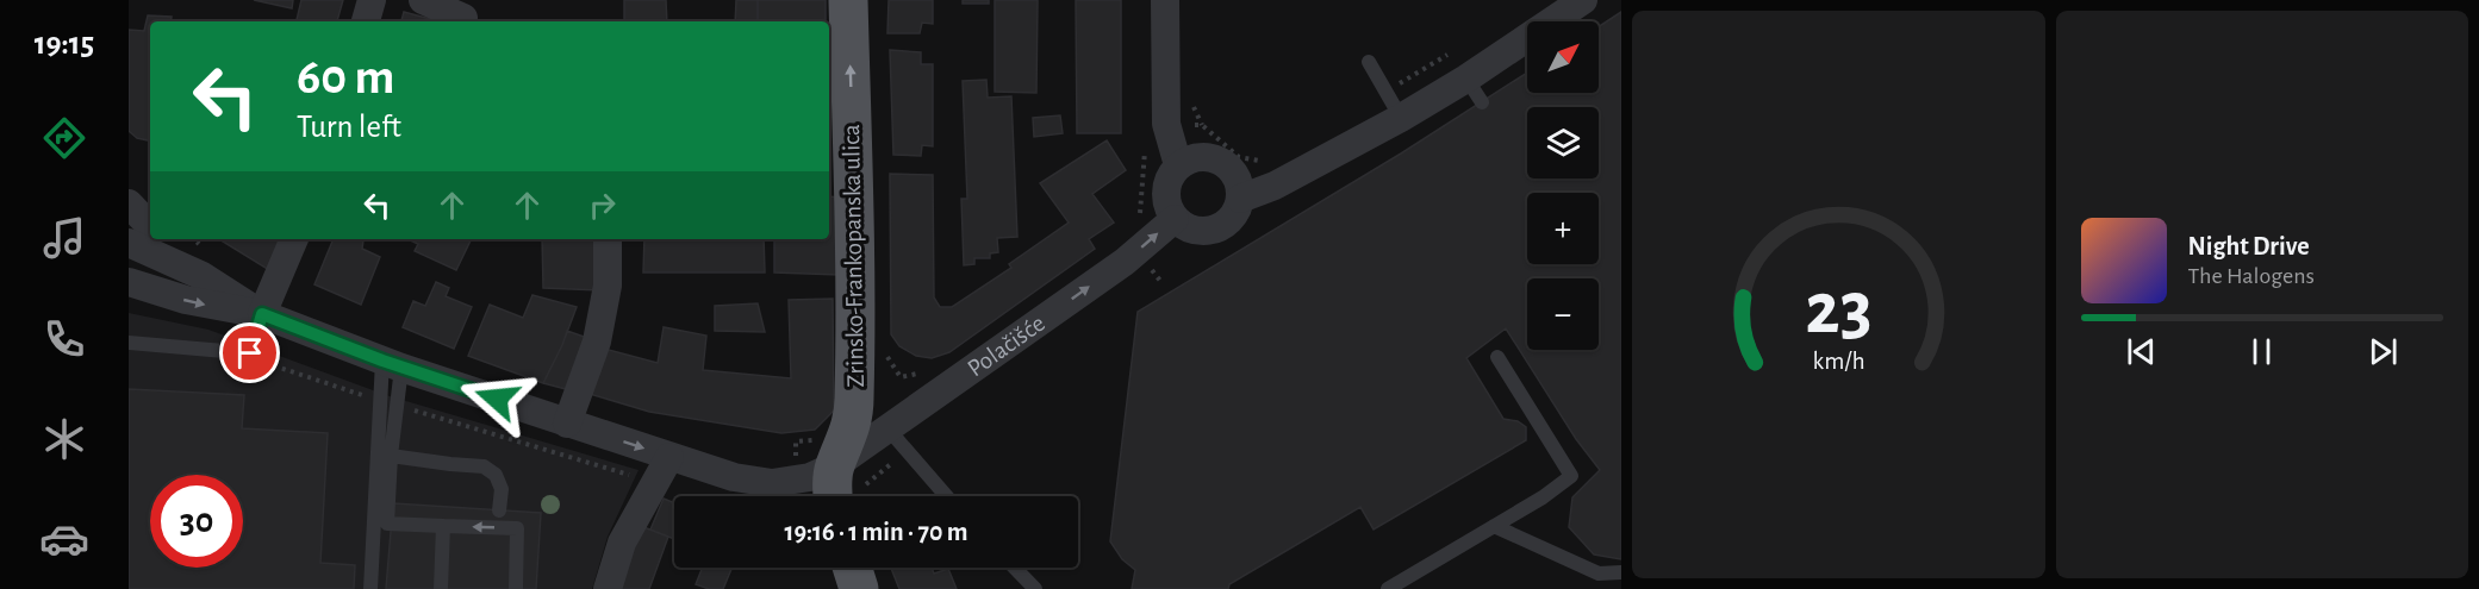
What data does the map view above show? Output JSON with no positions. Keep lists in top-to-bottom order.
{
  "streets": {
    "main road": ["Zrinsko-Frankopanska ulica"],
    "street": ["Polačišće"]
  },
  "crossings": [
    ["Zrinsko-Frankopanska ulica", "Polačišće"]
  ],
  "one_way": ["Zrinsko-Frankopanska ulica", "Polačišće"],
  "north": "top right",
  "page": {
    "tabs": "19:15",
    "map_buttons": ["+", "−"],
    "turn": ["60 m", "Turn left"],
    "song": ["Night Drive", "The Halogens"],
    "limit": "30",
    "trip": "19:16 · 1 min · 70 m",
    "gauge": ["23", "km/h"]
  }
}
